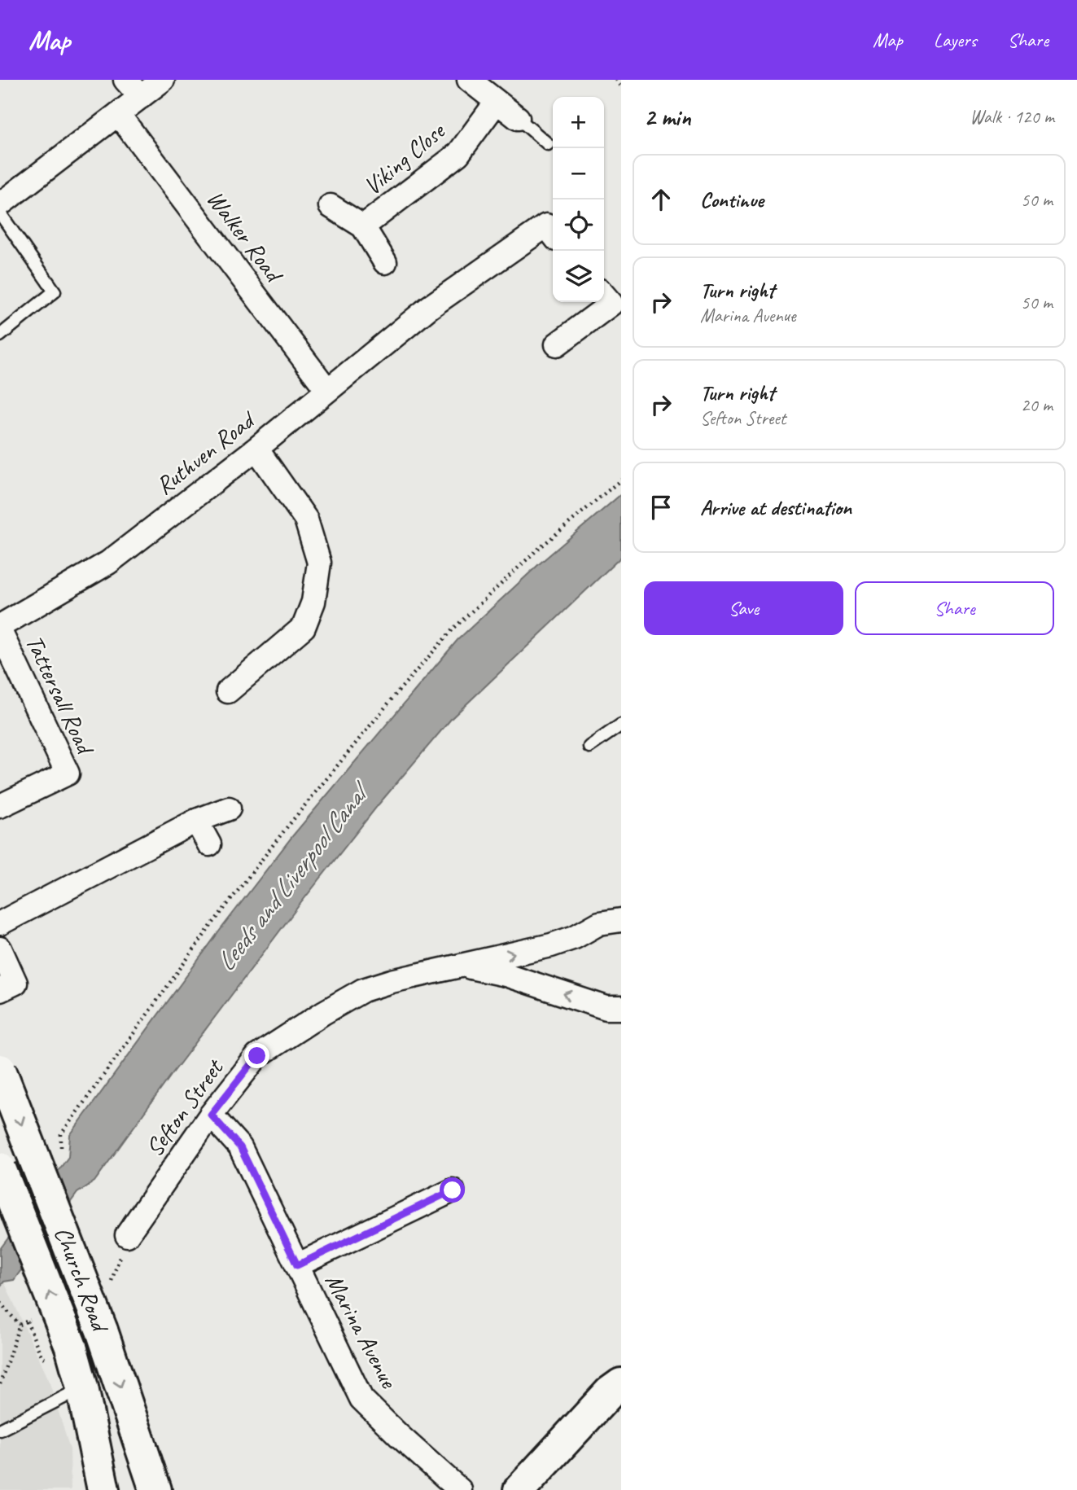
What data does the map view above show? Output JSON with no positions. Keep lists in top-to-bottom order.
{
  "streets": {
    "main road": ["Church Road"],
    "street": [
      "Viking Close",
      "Walker Road",
      "Ruthven Road",
      "Tattersall Road",
      "Sefton Street",
      "Marina Avenue"
    ]
  },
  "crossings": [
    ["Walker Road", "Ruthven Road"],
    ["Sefton Street", "Marina Avenue"]
  ],
  "water": ["Leeds and Liverpool Canal"],
  "page": {
    "header": "Map",
    "nav": ["Map", "Layers", "Share"],
    "heading": ["2 min", "Walk · 120 m"],
    "map_buttons": ["+", "−"],
    "list": [
      ["Continue", "50 m"],
      ["Turn right", "Marina Avenue", "50 m"],
      ["Turn right", "Sefton Street", "20 m"],
      "Arrive at destination"
    ],
    "buttons": ["Save", "Share"]
  }
}
